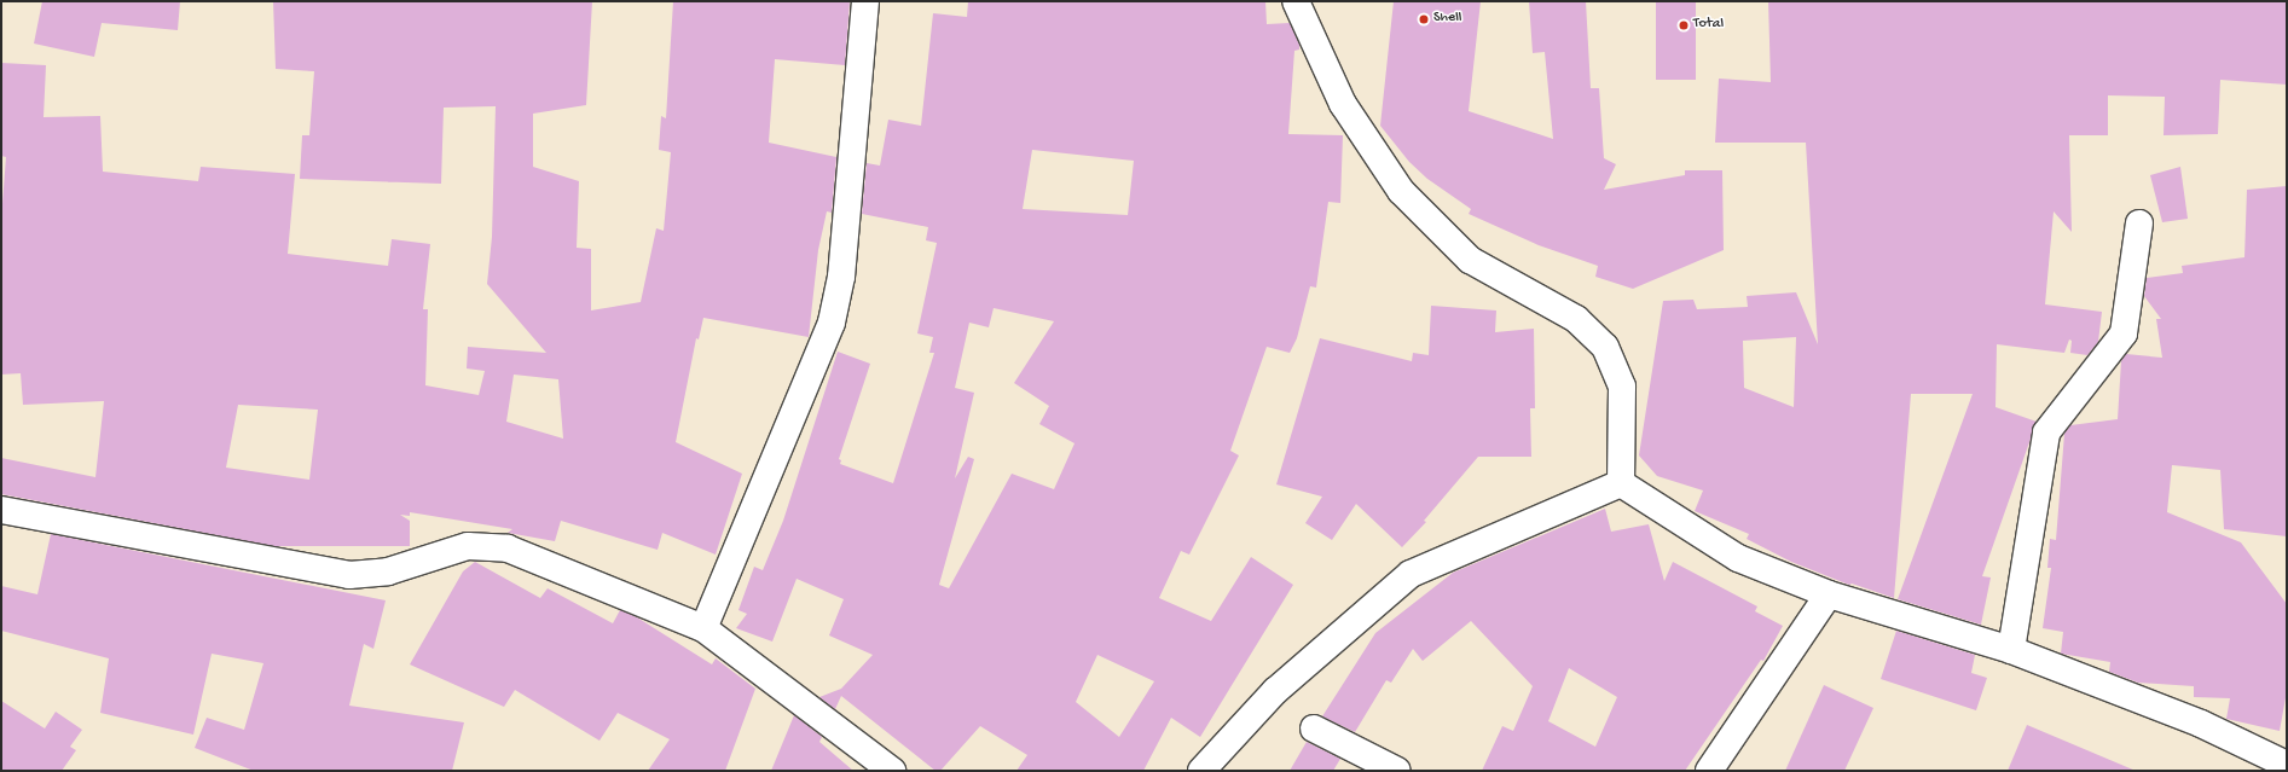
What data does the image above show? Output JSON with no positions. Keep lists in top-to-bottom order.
{
  "places": ["Shell", "Total"]
}
